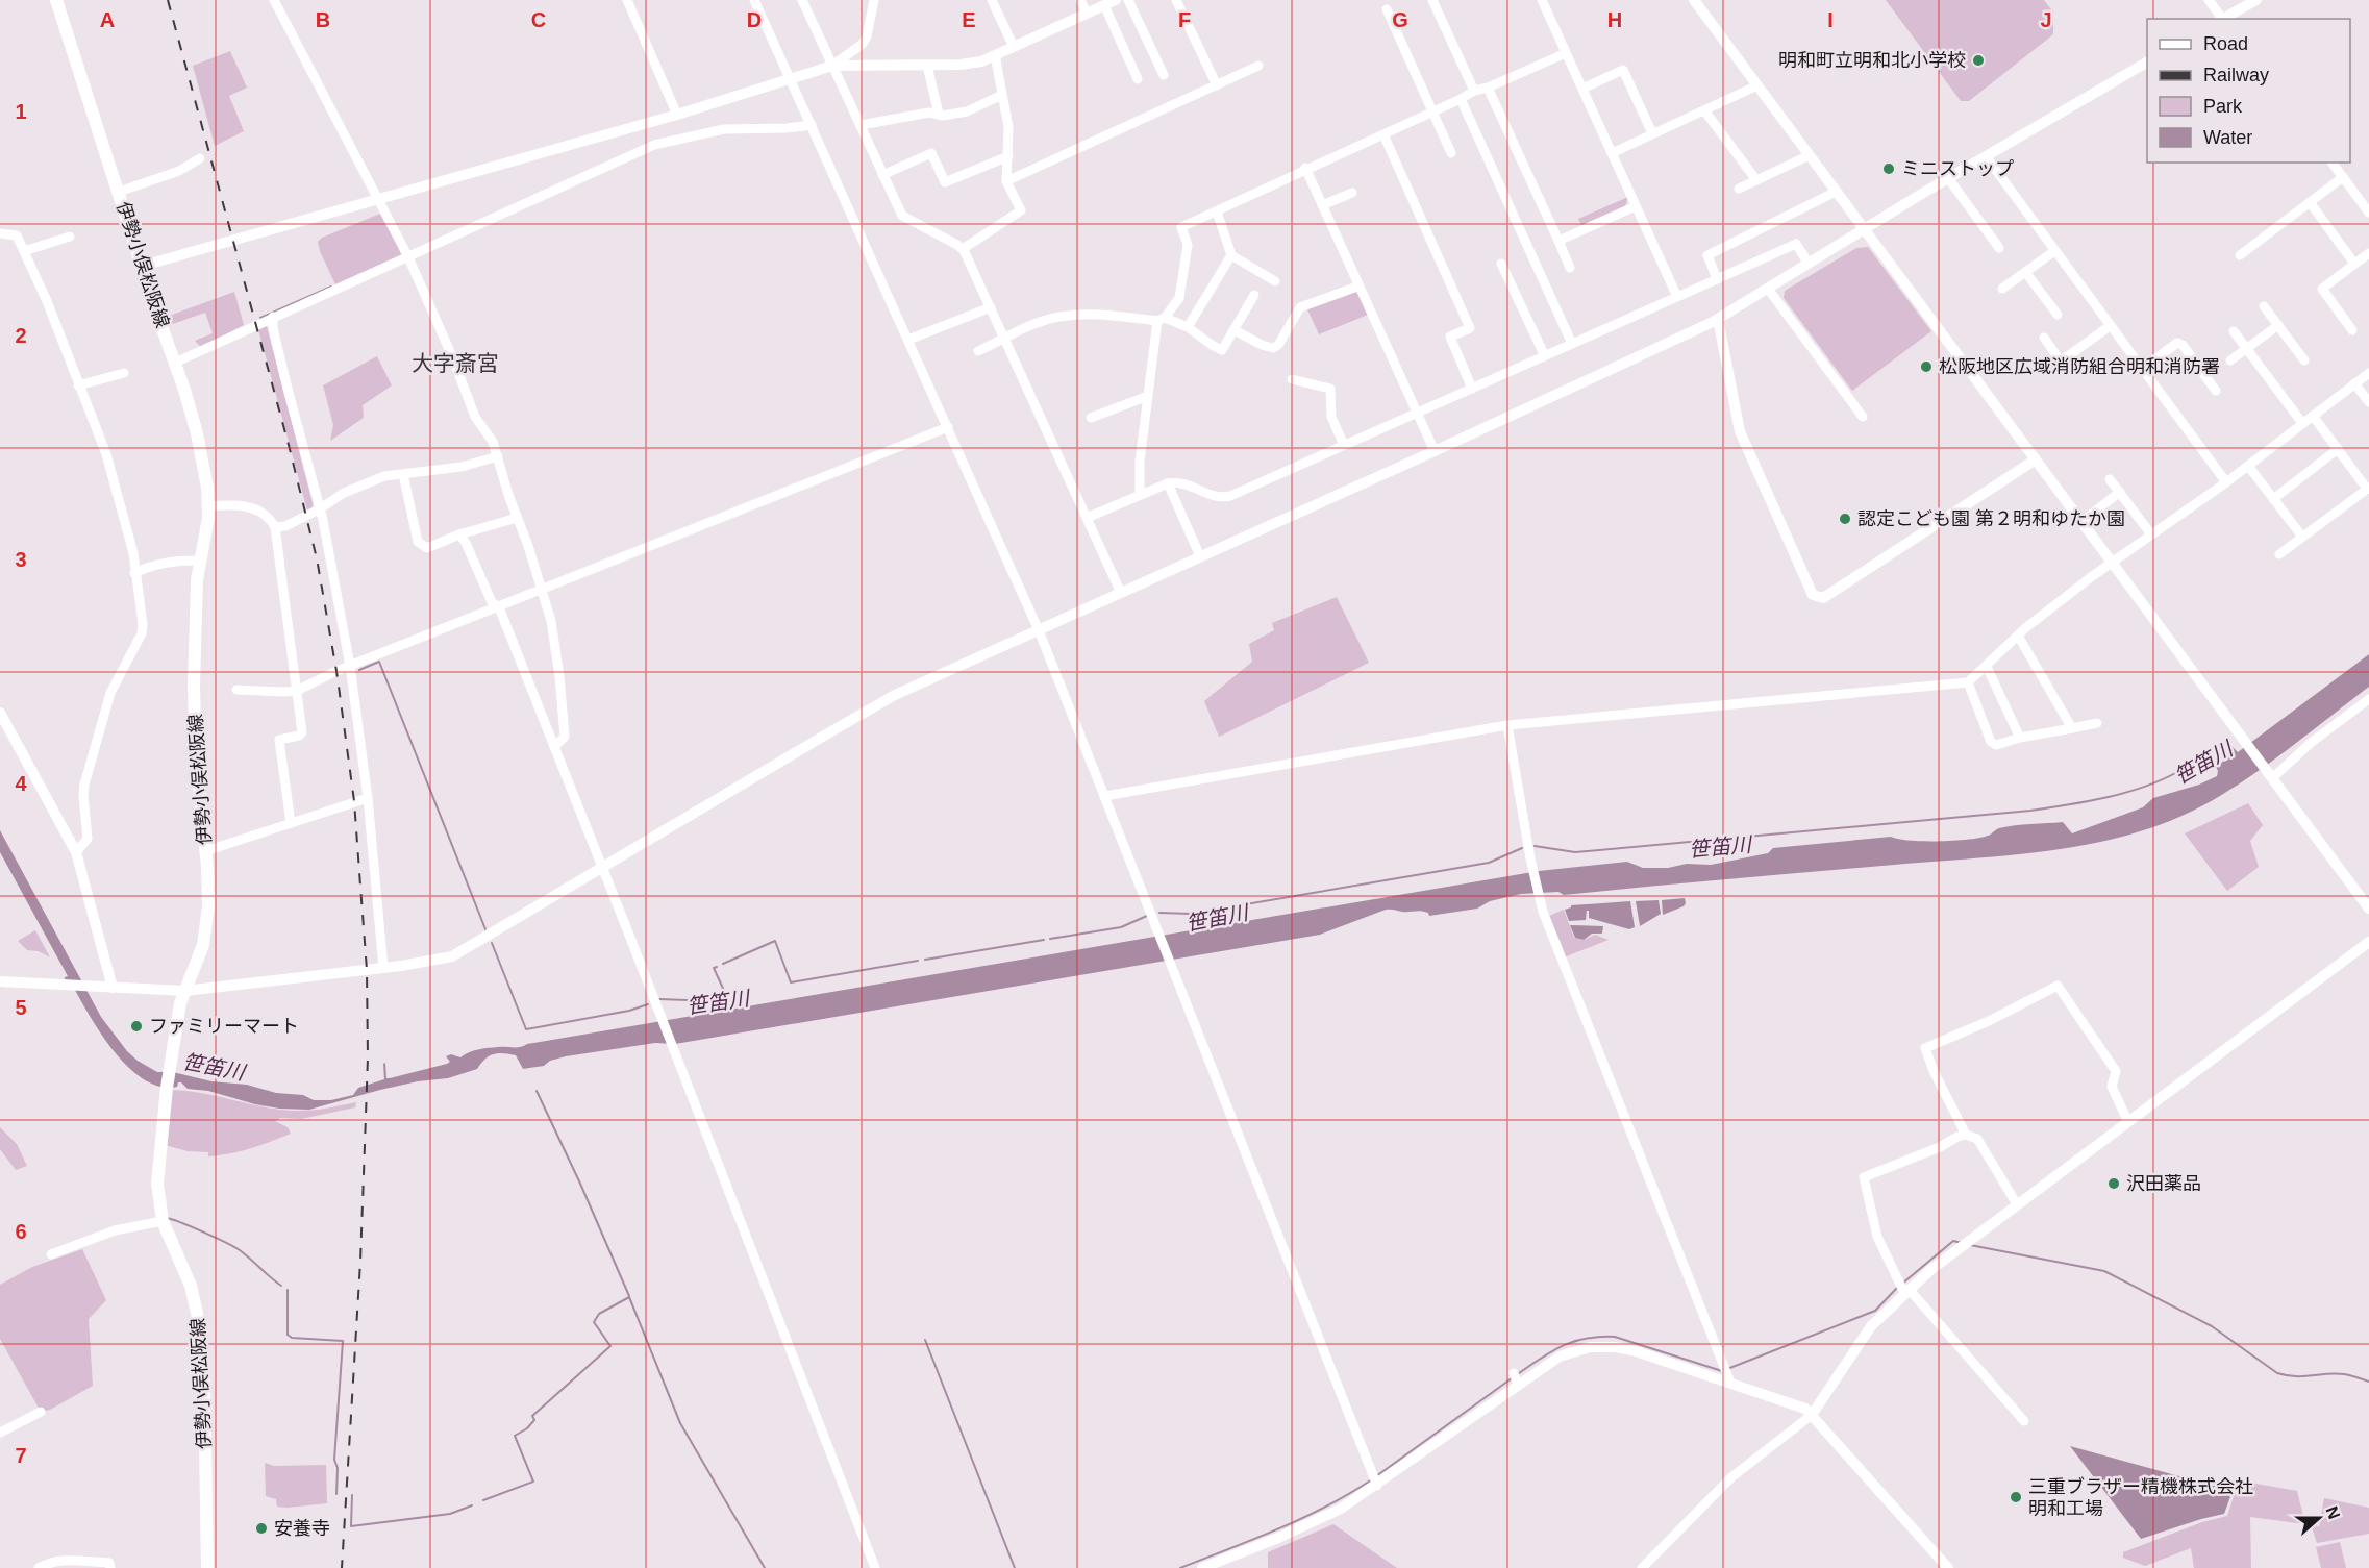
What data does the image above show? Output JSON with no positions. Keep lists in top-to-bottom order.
{
  "streets": {
    "main road": ["伊勢小俣松阪線"]
  },
  "districts": ["大字斎宮"],
  "water": ["笹笛川"],
  "places": [
    "明和町立明和北小学校",
    "ミニストップ",
    "松阪地区広域消防組合明和消防署",
    "認定こども園 第２明和ゆたか園",
    "ファミリーマート",
    "沢田薬品",
    "三重ブラザー精機株式会社 明和工場",
    "安養寺"
  ],
  "legend": [
    "Road",
    "Railway",
    "Park",
    "Water"
  ],
  "north": "right",
  "grid": {
    "columns": [
      "A",
      "B",
      "C",
      "D",
      "E",
      "F",
      "G",
      "H",
      "I",
      "J"
    ],
    "rows": [
      "1",
      "2",
      "3",
      "4",
      "5",
      "6",
      "7"
    ]
  }
}
